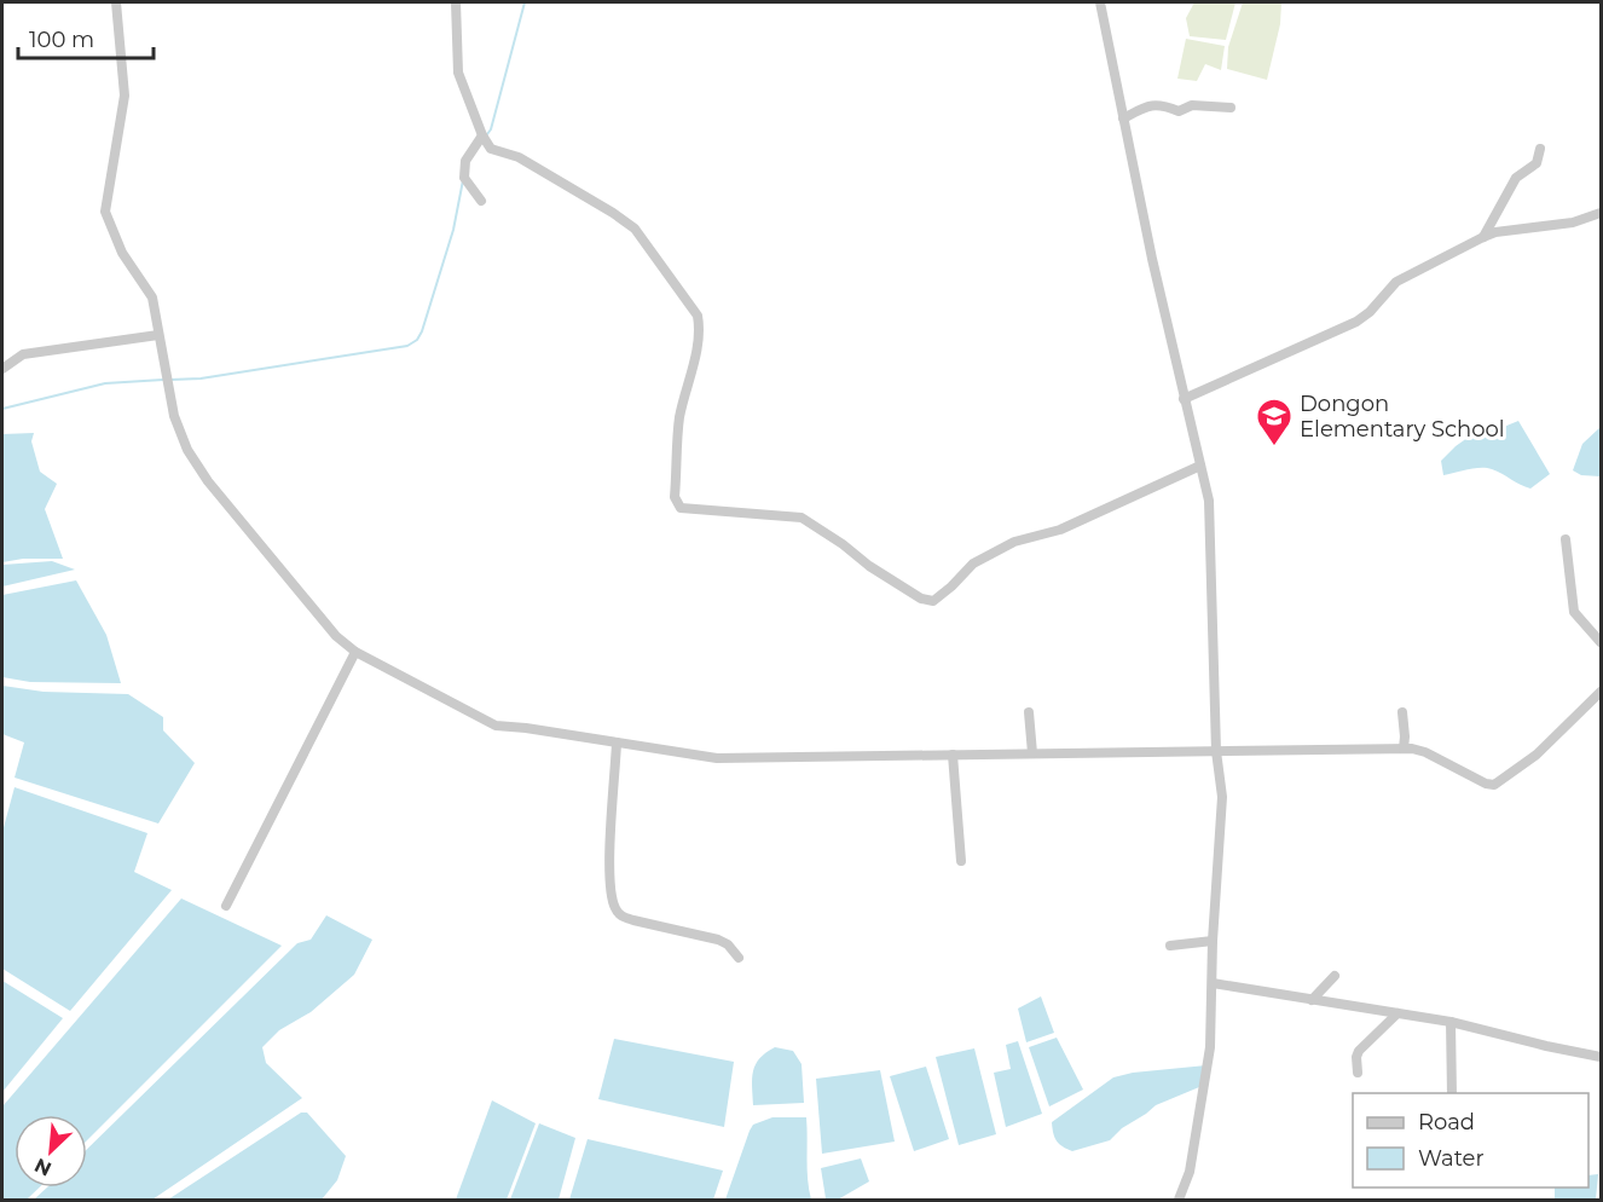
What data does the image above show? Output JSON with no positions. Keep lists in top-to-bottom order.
{
  "places": {
    "school or university": ["Dongon Elementary School"]
  },
  "legend": ["Road", "Water"],
  "scale_bar": "100 m",
  "north": "bottom left"
}
